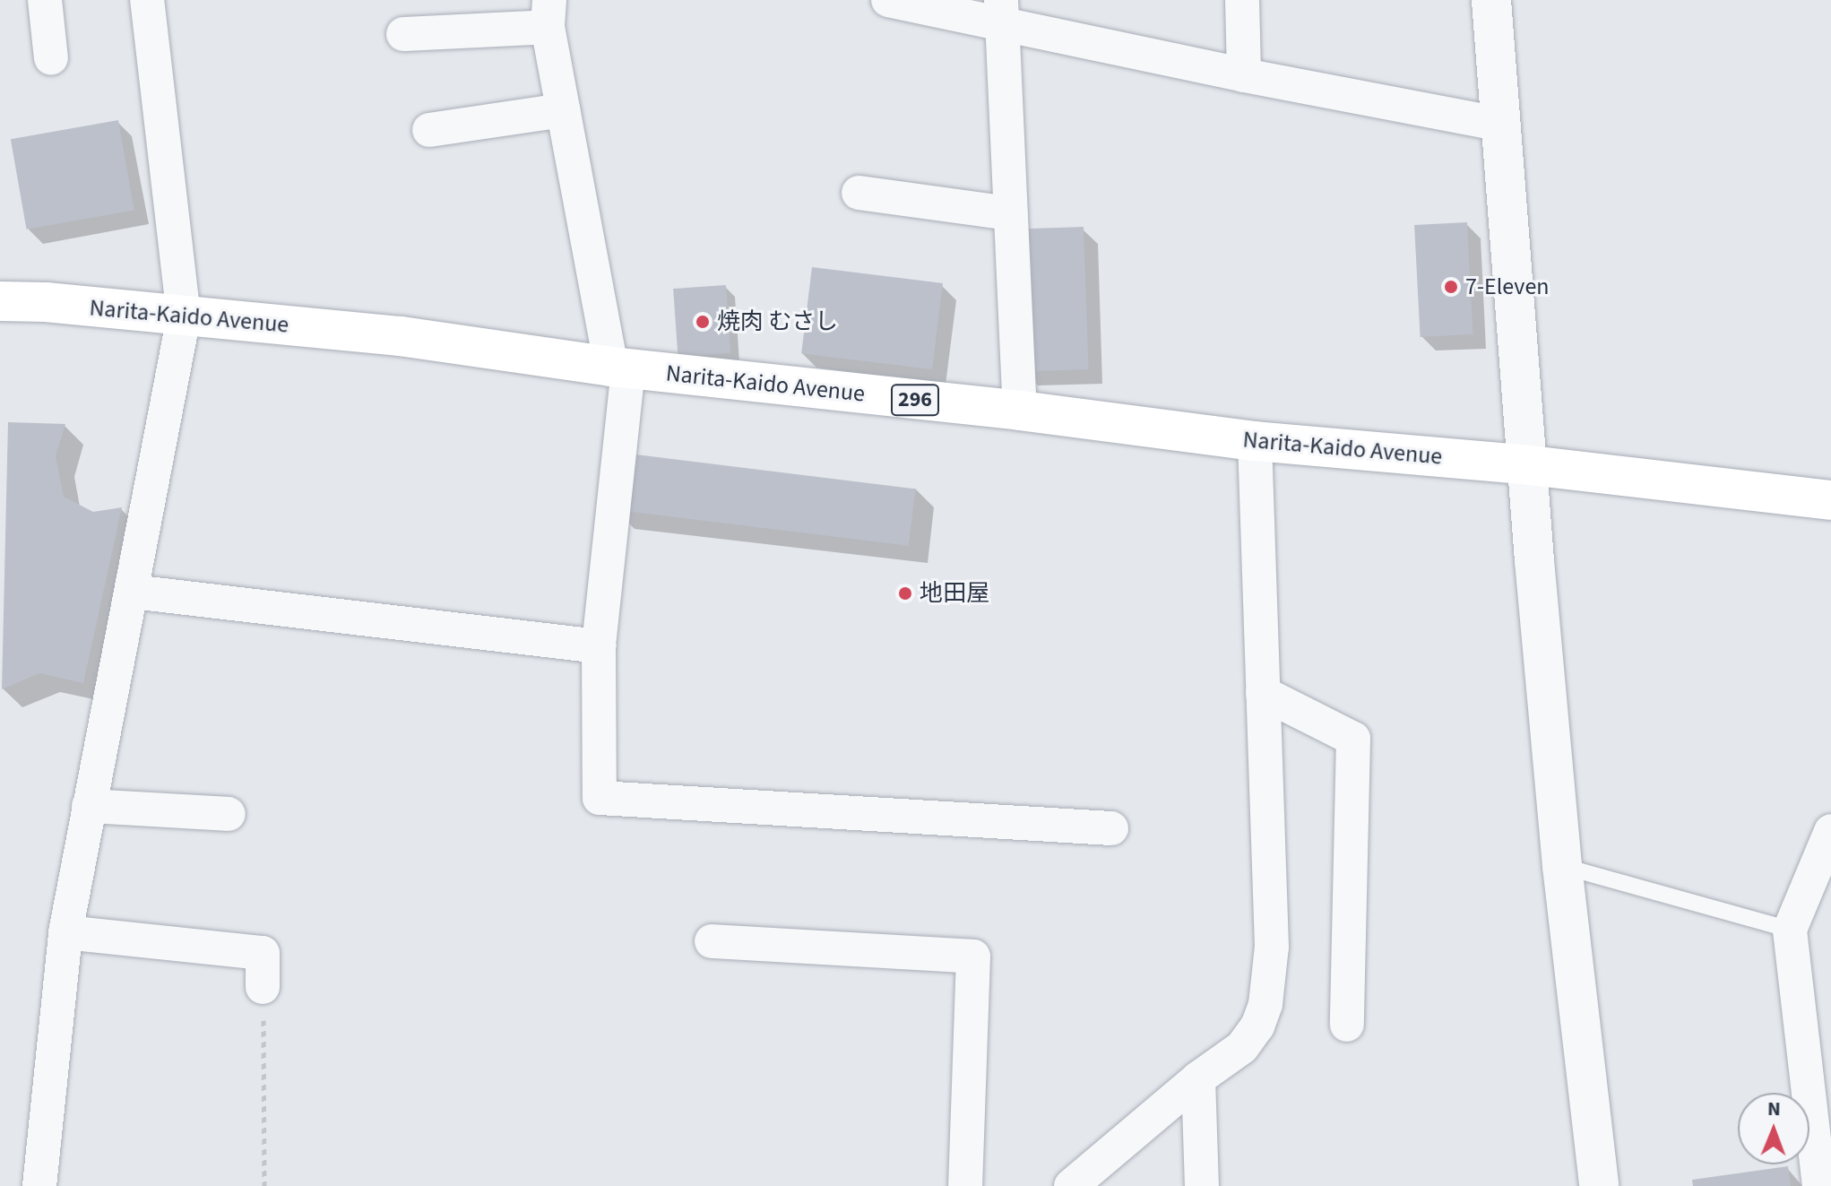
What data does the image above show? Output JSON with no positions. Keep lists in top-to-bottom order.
{
  "streets": {
    "highway": ["Narita-Kaido Avenue", "296"]
  },
  "places": ["7-Eleven", "焼肉 むさし", "地田屋"],
  "north": "top"
}
